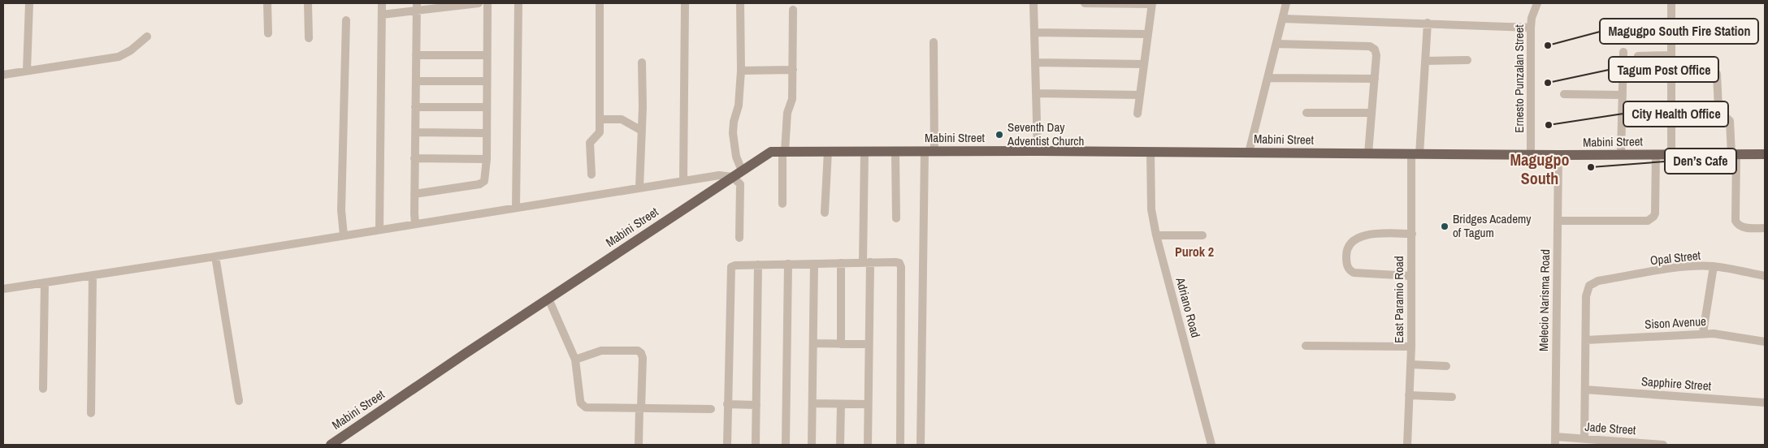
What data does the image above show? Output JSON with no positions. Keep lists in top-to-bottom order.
{
  "streets": {
    "main road": ["Mabini Street"],
    "street": [
      "Ernesto Punzalan Street",
      "Opal Street",
      "East Paramio Road",
      "Melecio Narisma Road",
      "Adriano Road",
      "Sison Avenue",
      "Sapphire Street",
      "Jade Street"
    ]
  },
  "crossings": [
    ["Ernesto Punzalan Street", "Mabini Street"],
    ["Mabini Street", "East Paramio Road"],
    ["Mabini Street", "Melecio Narisma Road"],
    ["Mabini Street", "Adriano Road"],
    ["Opal Street", "Sison Avenue"],
    ["Melecio Narisma Road", "Jade Street"]
  ],
  "districts": ["Magugpo South", "Purok 2"],
  "places": [
    "Magugpo South Fire Station",
    "Tagum Post Office",
    "City Health Office",
    "Seventh Day Adventist Church",
    "Den’s Cafe",
    "Bridges Academy of Tagum"
  ]
}
